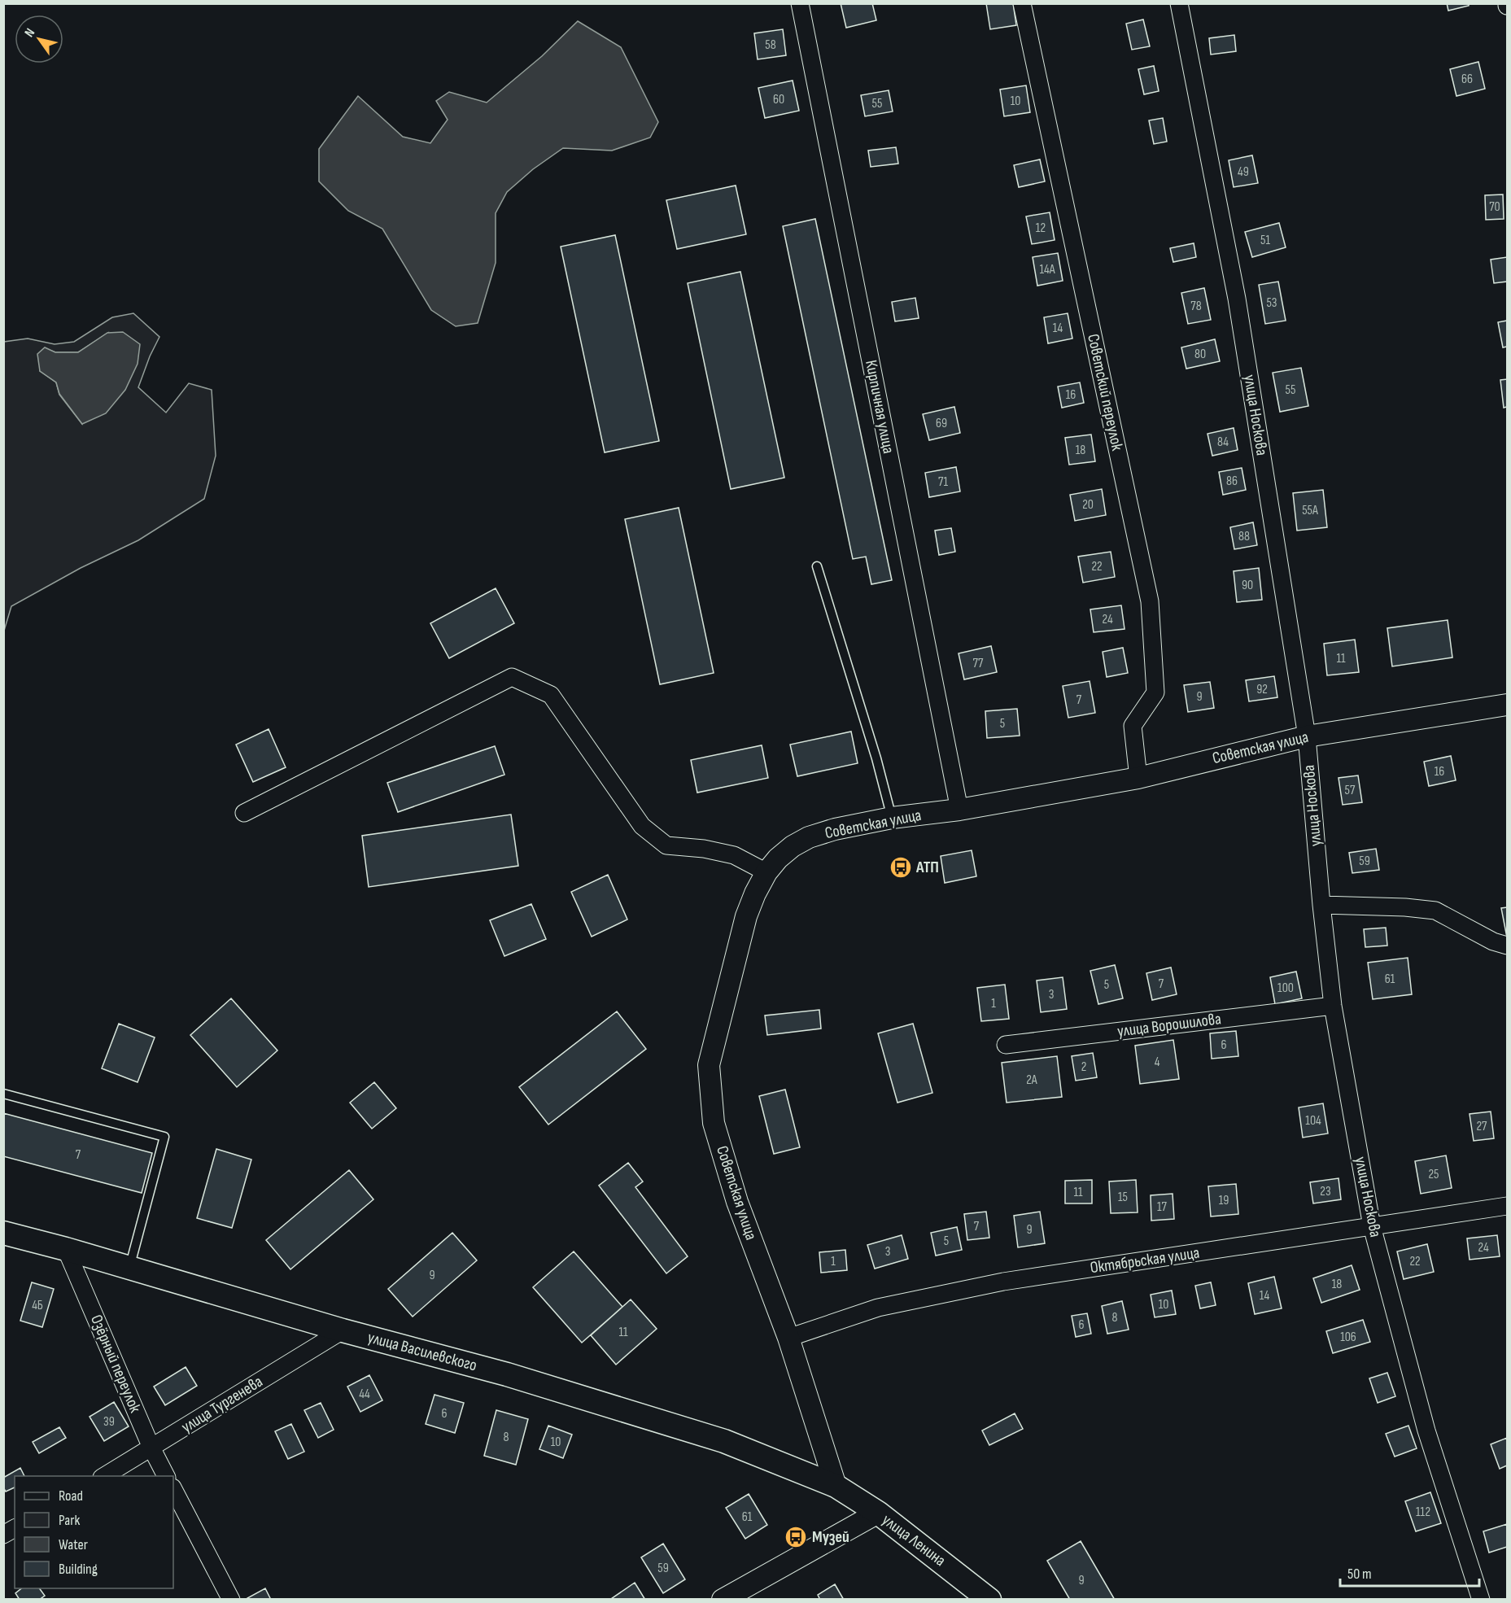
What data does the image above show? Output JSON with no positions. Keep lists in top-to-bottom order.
{
  "streets": {
    "main road": ["улица Василевского", "улица Ленина"],
    "street": [
      "Советский переулок",
      "Кирпичная улица",
      "улица Носкова",
      "Советская улица",
      "улица Ворошилова",
      "Октябрьская улица",
      "Озёрный переулок",
      "улица Тургенева"
    ]
  },
  "crossings": [
    ["Советский переулок", "Советская улица"],
    ["Кирпичная улица", "Советская улица"],
    ["улица Носкова", "Советская улица"],
    ["улица Носкова", "улица Ворошилова"],
    ["улица Носкова", "Октябрьская улица"],
    ["Советская улица", "Октябрьская улица"],
    ["Советская улица", "улица Василевского"],
    ["Советская улица", "улица Ленина"],
    ["улица Василевского", "Озёрный переулок"],
    ["улица Василевского", "улица Тургенева"],
    ["улица Василевского", "улица Ленина"],
    ["Озёрный переулок", "улица Тургенева"]
  ],
  "places": {
    "bus stop": ["АТП", "Музей"]
  },
  "house_numbers": [
    "58",
    "66",
    "60",
    "10",
    "55",
    "49",
    "70",
    "12",
    "51",
    "14А",
    "53",
    "78",
    "14",
    "80",
    "55",
    "16",
    "69",
    "84",
    "18",
    "86",
    "71",
    "20",
    "55А",
    "88",
    "22",
    "90",
    "24",
    "11",
    "77",
    "92",
    "9",
    "7",
    "5",
    "16",
    "57",
    "59",
    "61",
    "7",
    "5",
    "100",
    "3",
    "1",
    "6",
    "4",
    "2",
    "2А",
    "104",
    "27",
    "7",
    "25",
    "23",
    "11",
    "15",
    "19",
    "17",
    "7",
    "9",
    "5",
    "24",
    "3",
    "1",
    "22",
    "9",
    "18",
    "14",
    "10",
    "4Б",
    "8",
    "6",
    "11",
    "106",
    "44",
    "6",
    "39",
    "8",
    "10",
    "112",
    "61",
    "59",
    "9"
  ],
  "legend": [
    "Road",
    "Park",
    "Water",
    "Building"
  ],
  "scale_bar": "50 m",
  "north": "top left"
}
